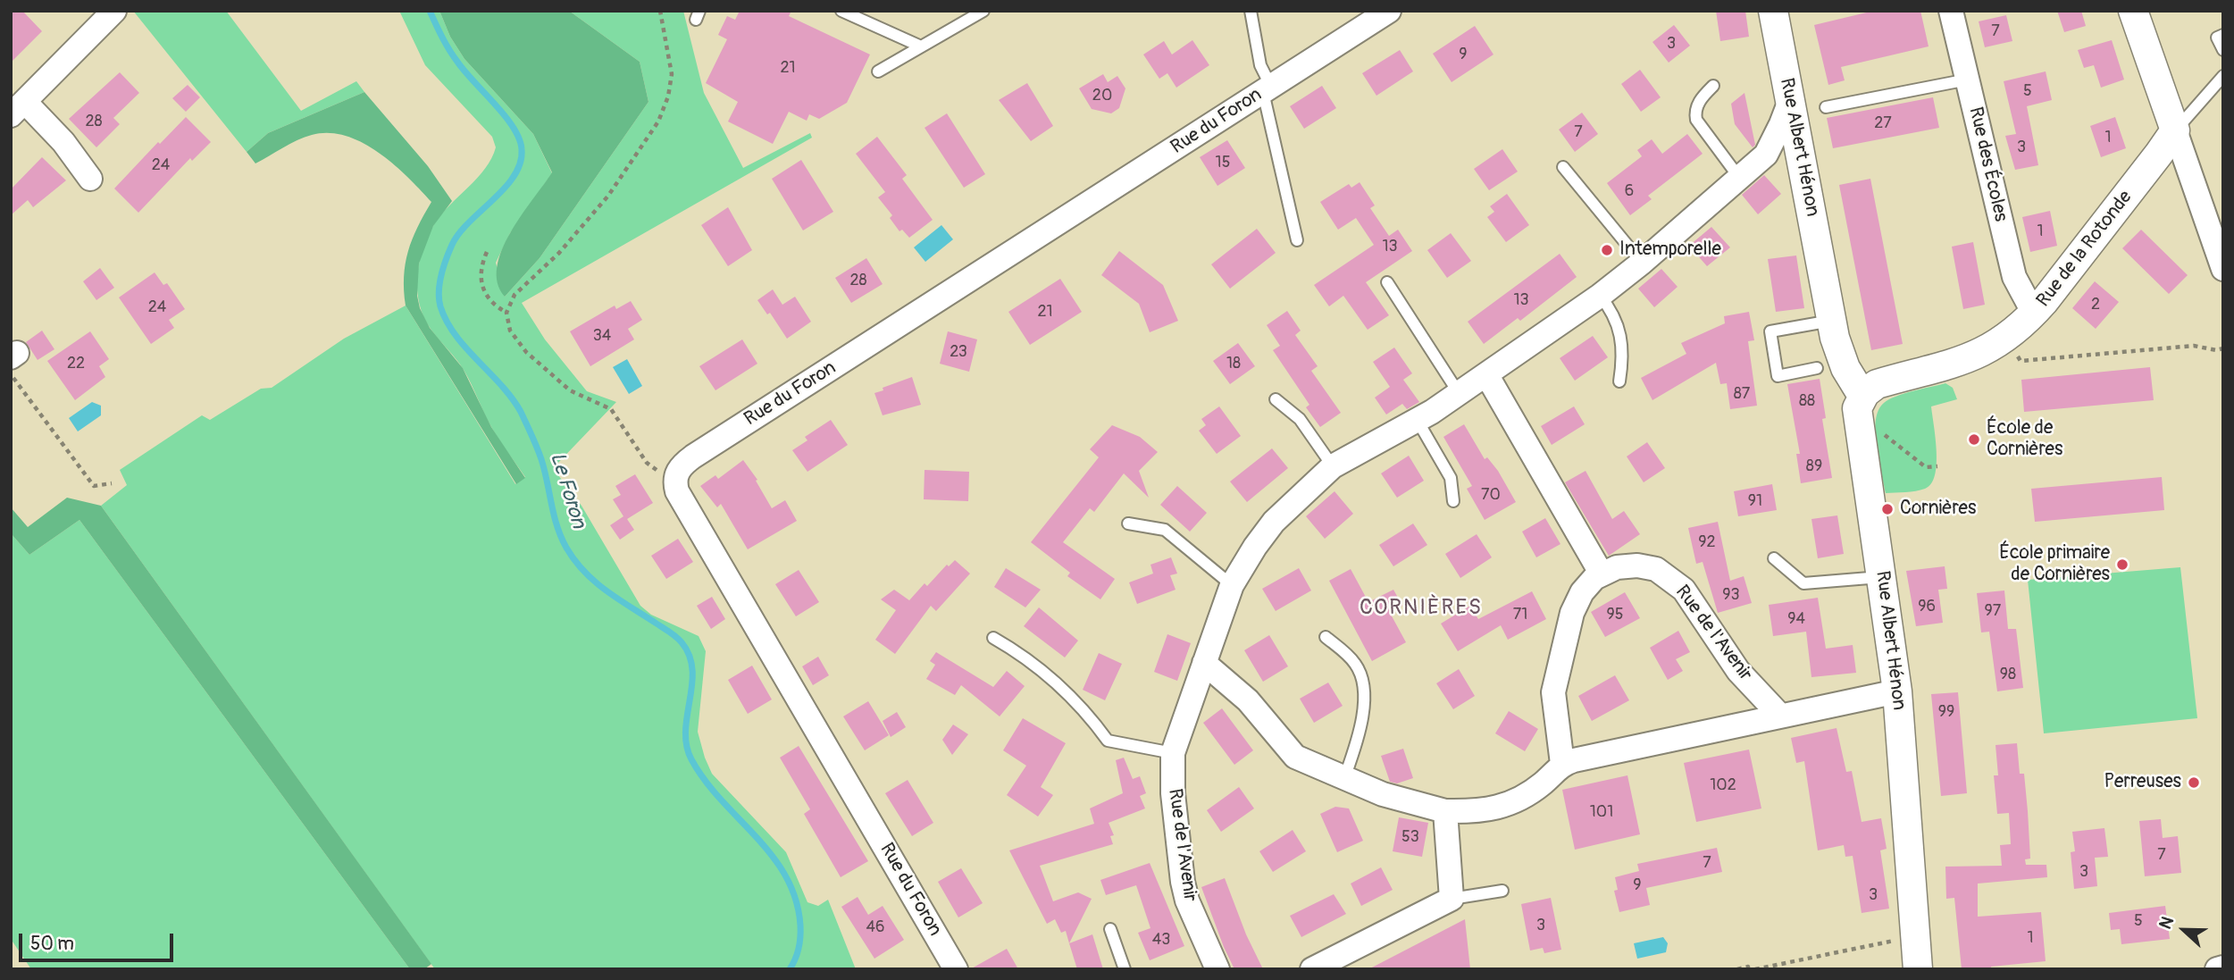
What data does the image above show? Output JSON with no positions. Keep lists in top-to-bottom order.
{
  "streets": {
    "street": [
      "Rue du Foron",
      "Rue Albert Hénon",
      "Rue des Écoles",
      "Rue de la Rotonde",
      "Rue de l'Avenir"
    ]
  },
  "crossings": [
    ["Rue Albert Hénon", "Rue de la Rotonde"],
    ["Rue Albert Hénon", "Rue de l'Avenir"],
    ["Rue des Écoles", "Rue de la Rotonde"]
  ],
  "districts": ["CORNIÈRES"],
  "water": ["Le Foron"],
  "places": [
    "Intemporelle",
    "École de Cornières",
    "Cornières",
    "École primaire de Cornières",
    "Perreuses"
  ],
  "house_numbers": [
    "7",
    "3",
    "9",
    "21",
    "5",
    "20",
    "28",
    "27",
    "7",
    "1",
    "3",
    "15",
    "24",
    "6",
    "1",
    "13",
    "28",
    "13",
    "2",
    "24",
    "21",
    "34",
    "23",
    "22",
    "18",
    "87",
    "88",
    "89",
    "70",
    "91",
    "92",
    "93",
    "96",
    "97",
    "71",
    "95",
    "94",
    "98",
    "99",
    "102",
    "101",
    "53",
    "7",
    "7",
    "3",
    "9",
    "3",
    "5",
    "3",
    "46",
    "1",
    "43"
  ],
  "scale_bar": "50 m",
  "north": "left"
}
